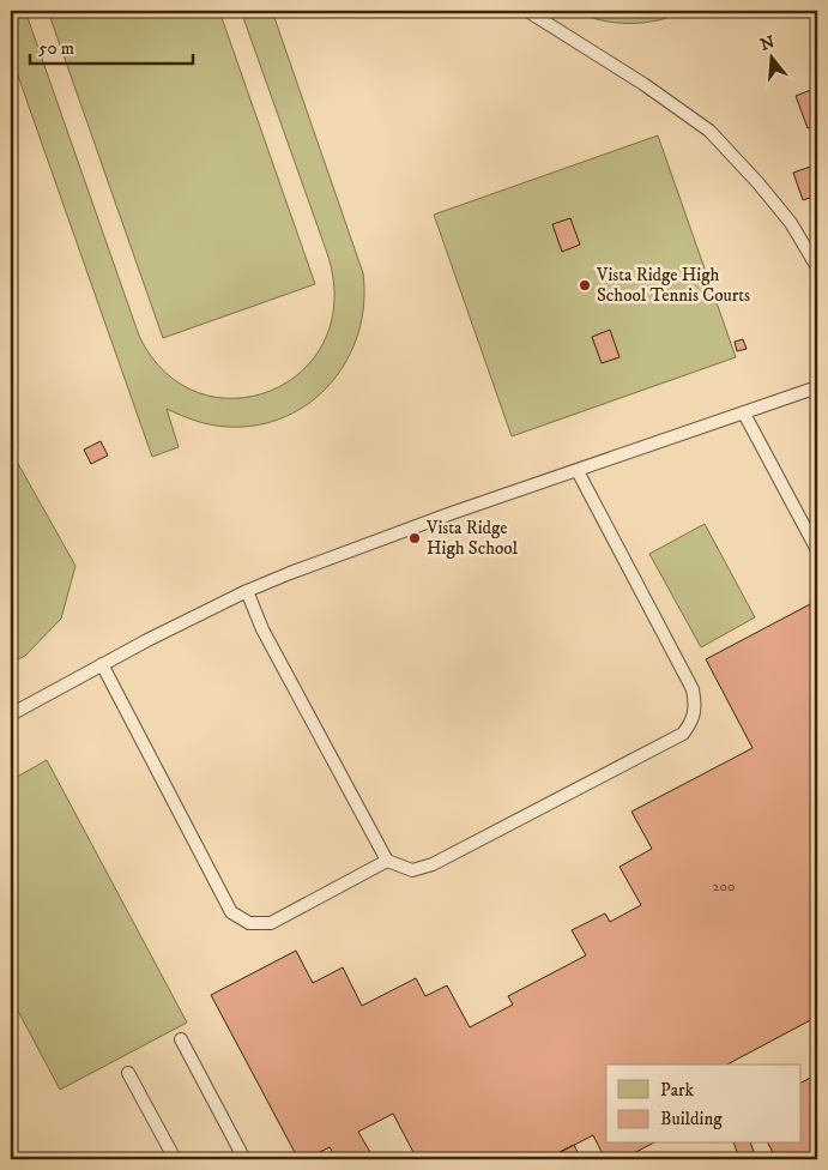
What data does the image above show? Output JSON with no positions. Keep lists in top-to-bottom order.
{
  "places": ["Vista Ridge High School Tennis Courts", "Vista Ridge High School"],
  "house_numbers": ["200"],
  "legend": ["Park", "Building"],
  "scale_bar": "50 m",
  "north": "top"
}
